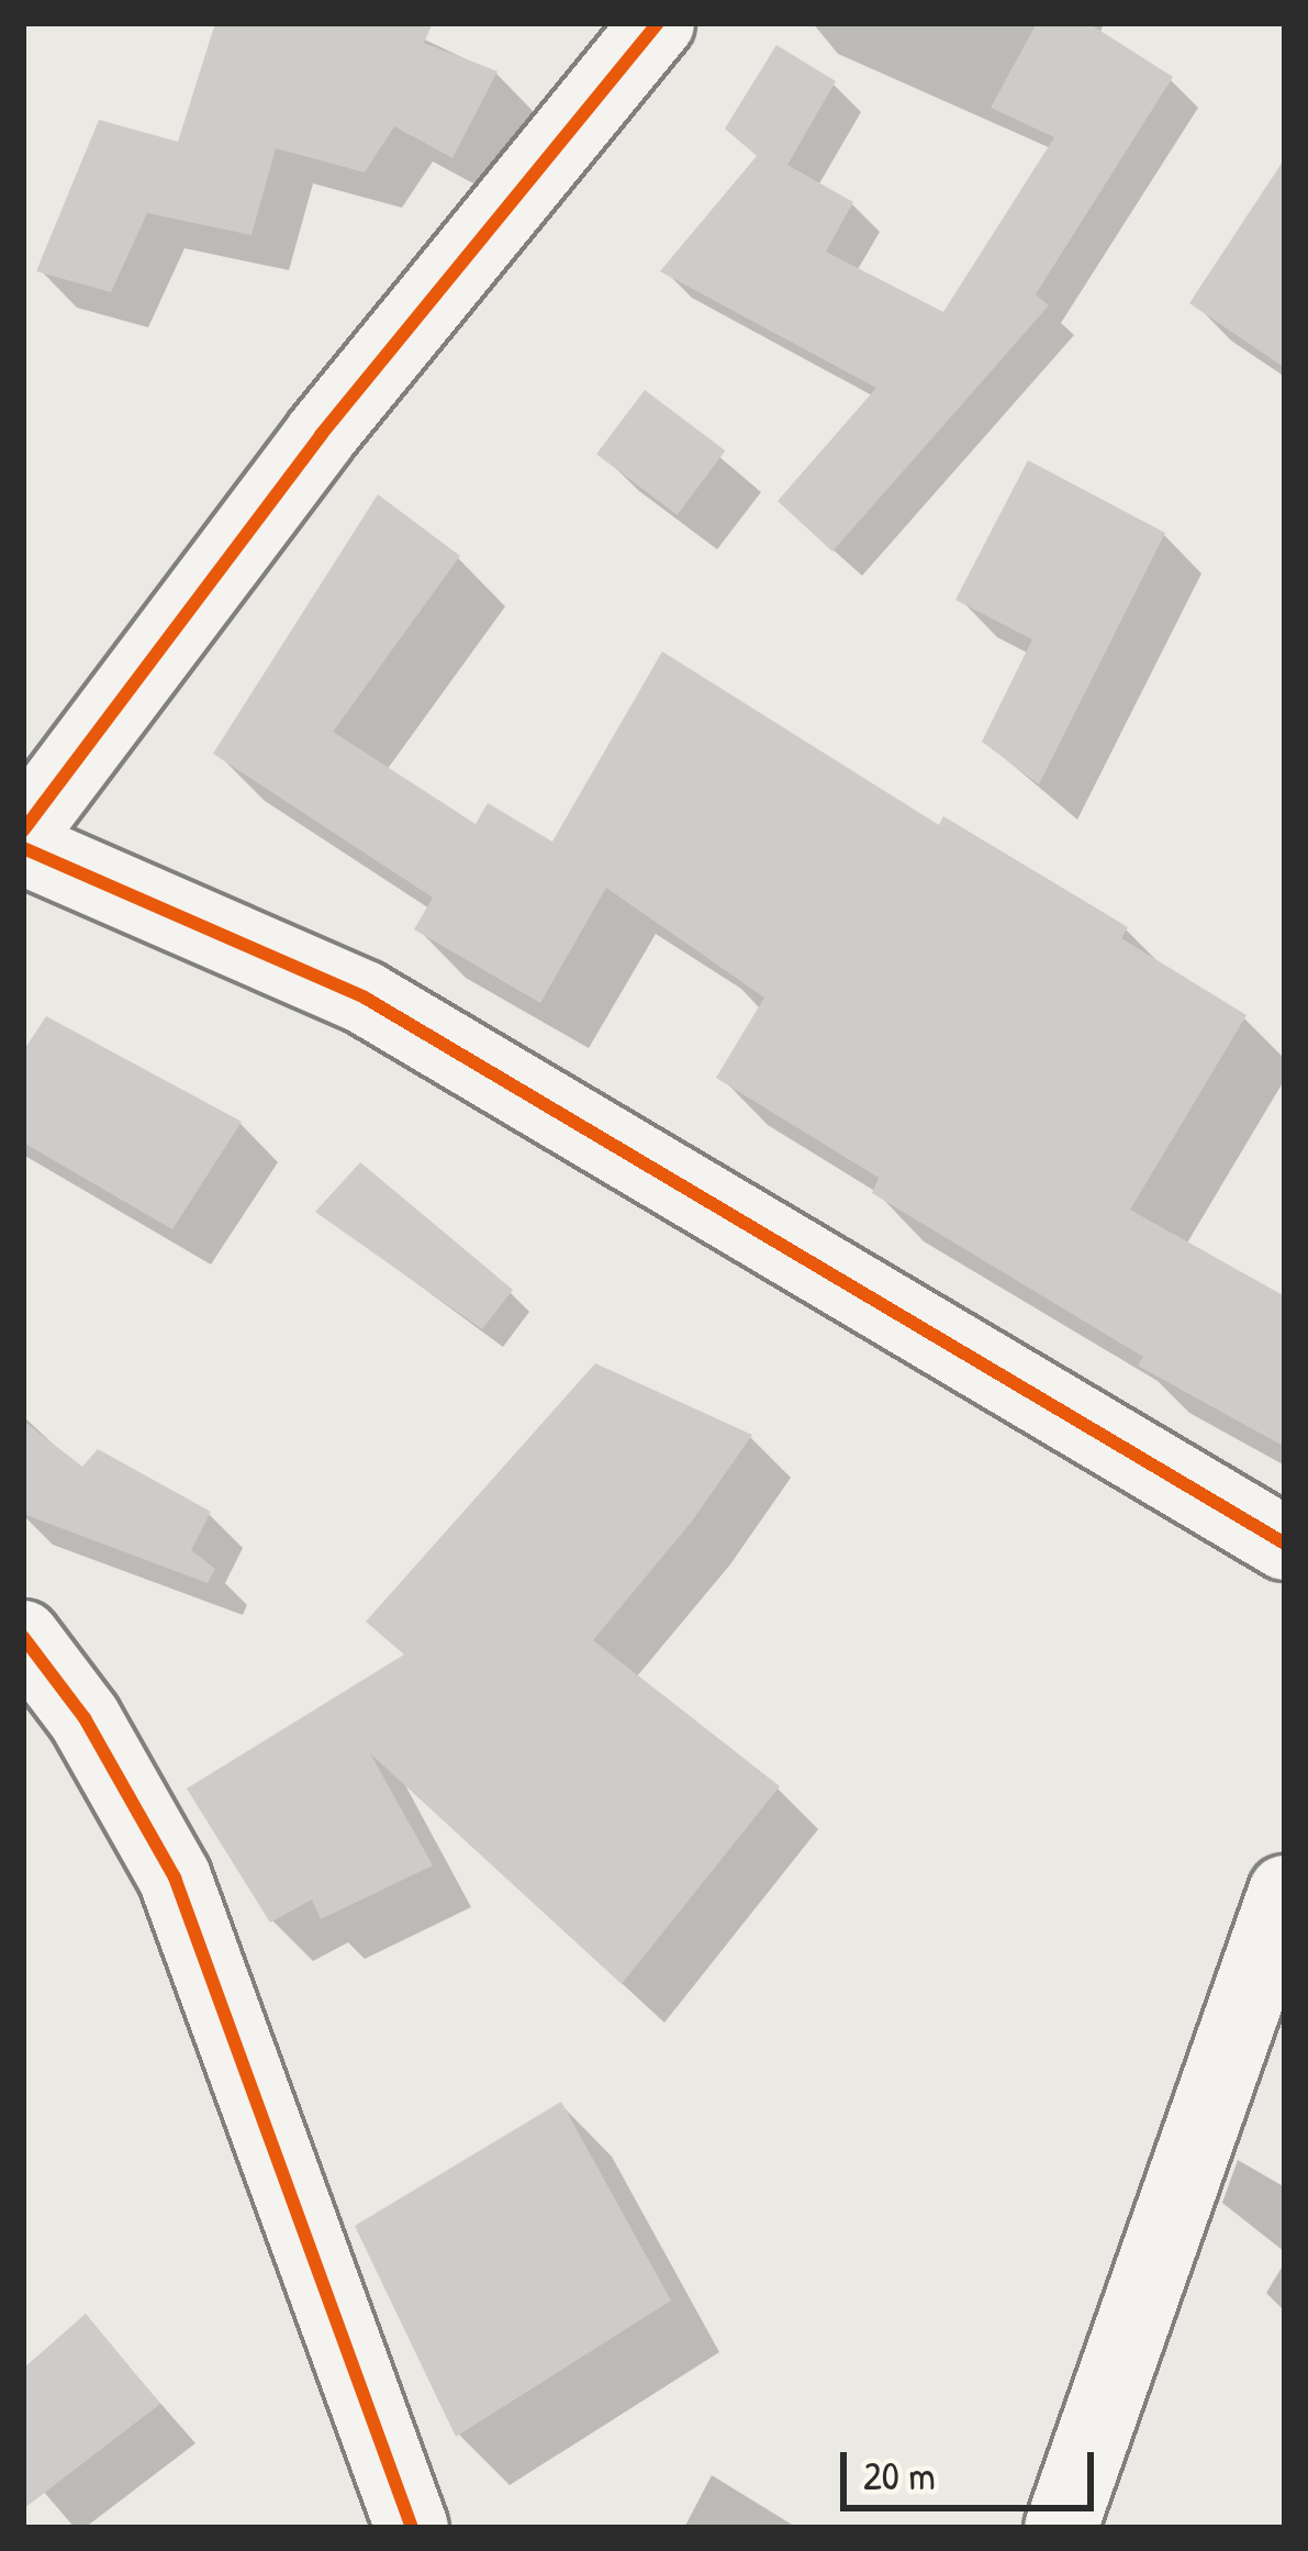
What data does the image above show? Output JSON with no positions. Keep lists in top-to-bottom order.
{
  "scale_bar": "20 m"
}
